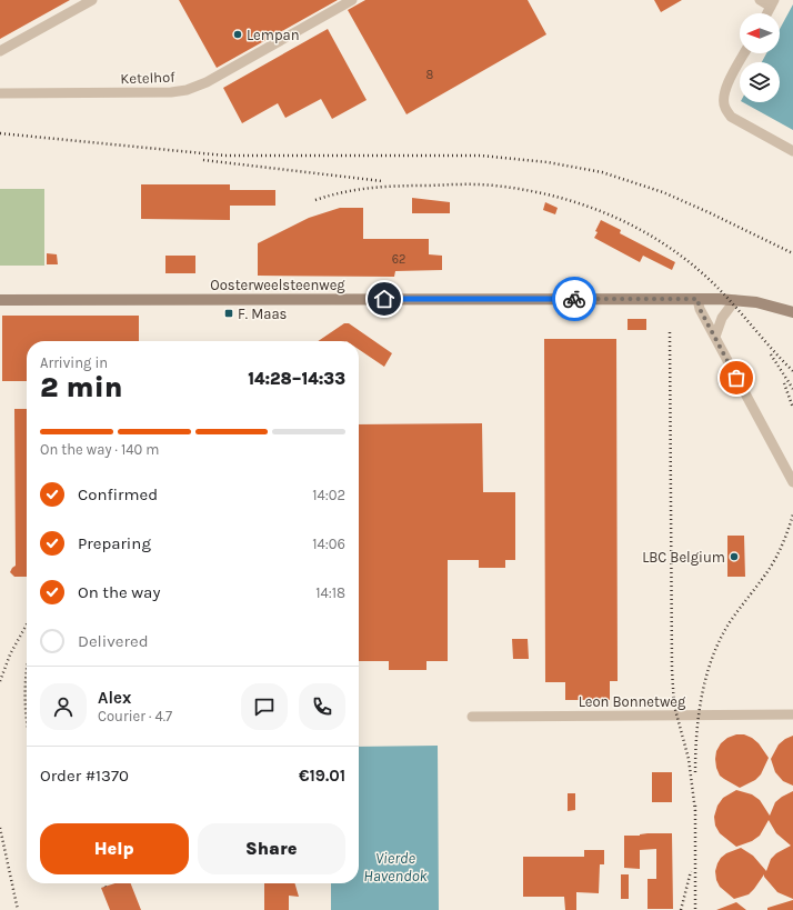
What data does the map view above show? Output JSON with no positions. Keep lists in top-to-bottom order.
{
  "streets": {
    "main road": ["Oosterweelsteenweg"],
    "street": ["Ketelhof", "Leon Bonnetweg"]
  },
  "water": ["Vierde Havendok"],
  "places": {
    "other": ["Lempan", "LBC Belgium"],
    "transit": ["F. Maas"]
  },
  "house_numbers": ["8", "62"],
  "north": "left",
  "page": {
    "heading": ["2 min", "Arriving in", "14:28–14:33"],
    "panel": [
      "Alex",
      "Courier · 4.7",
      "Order #1370",
      "€19.01"
    ],
    "bar": "On the way · 140 m",
    "list": [
      ["Confirmed", "14:02"],
      ["Preparing", "14:06"],
      ["On the way", "14:18"],
      "Delivered"
    ],
    "buttons": ["Help", "Share"]
  }
}
